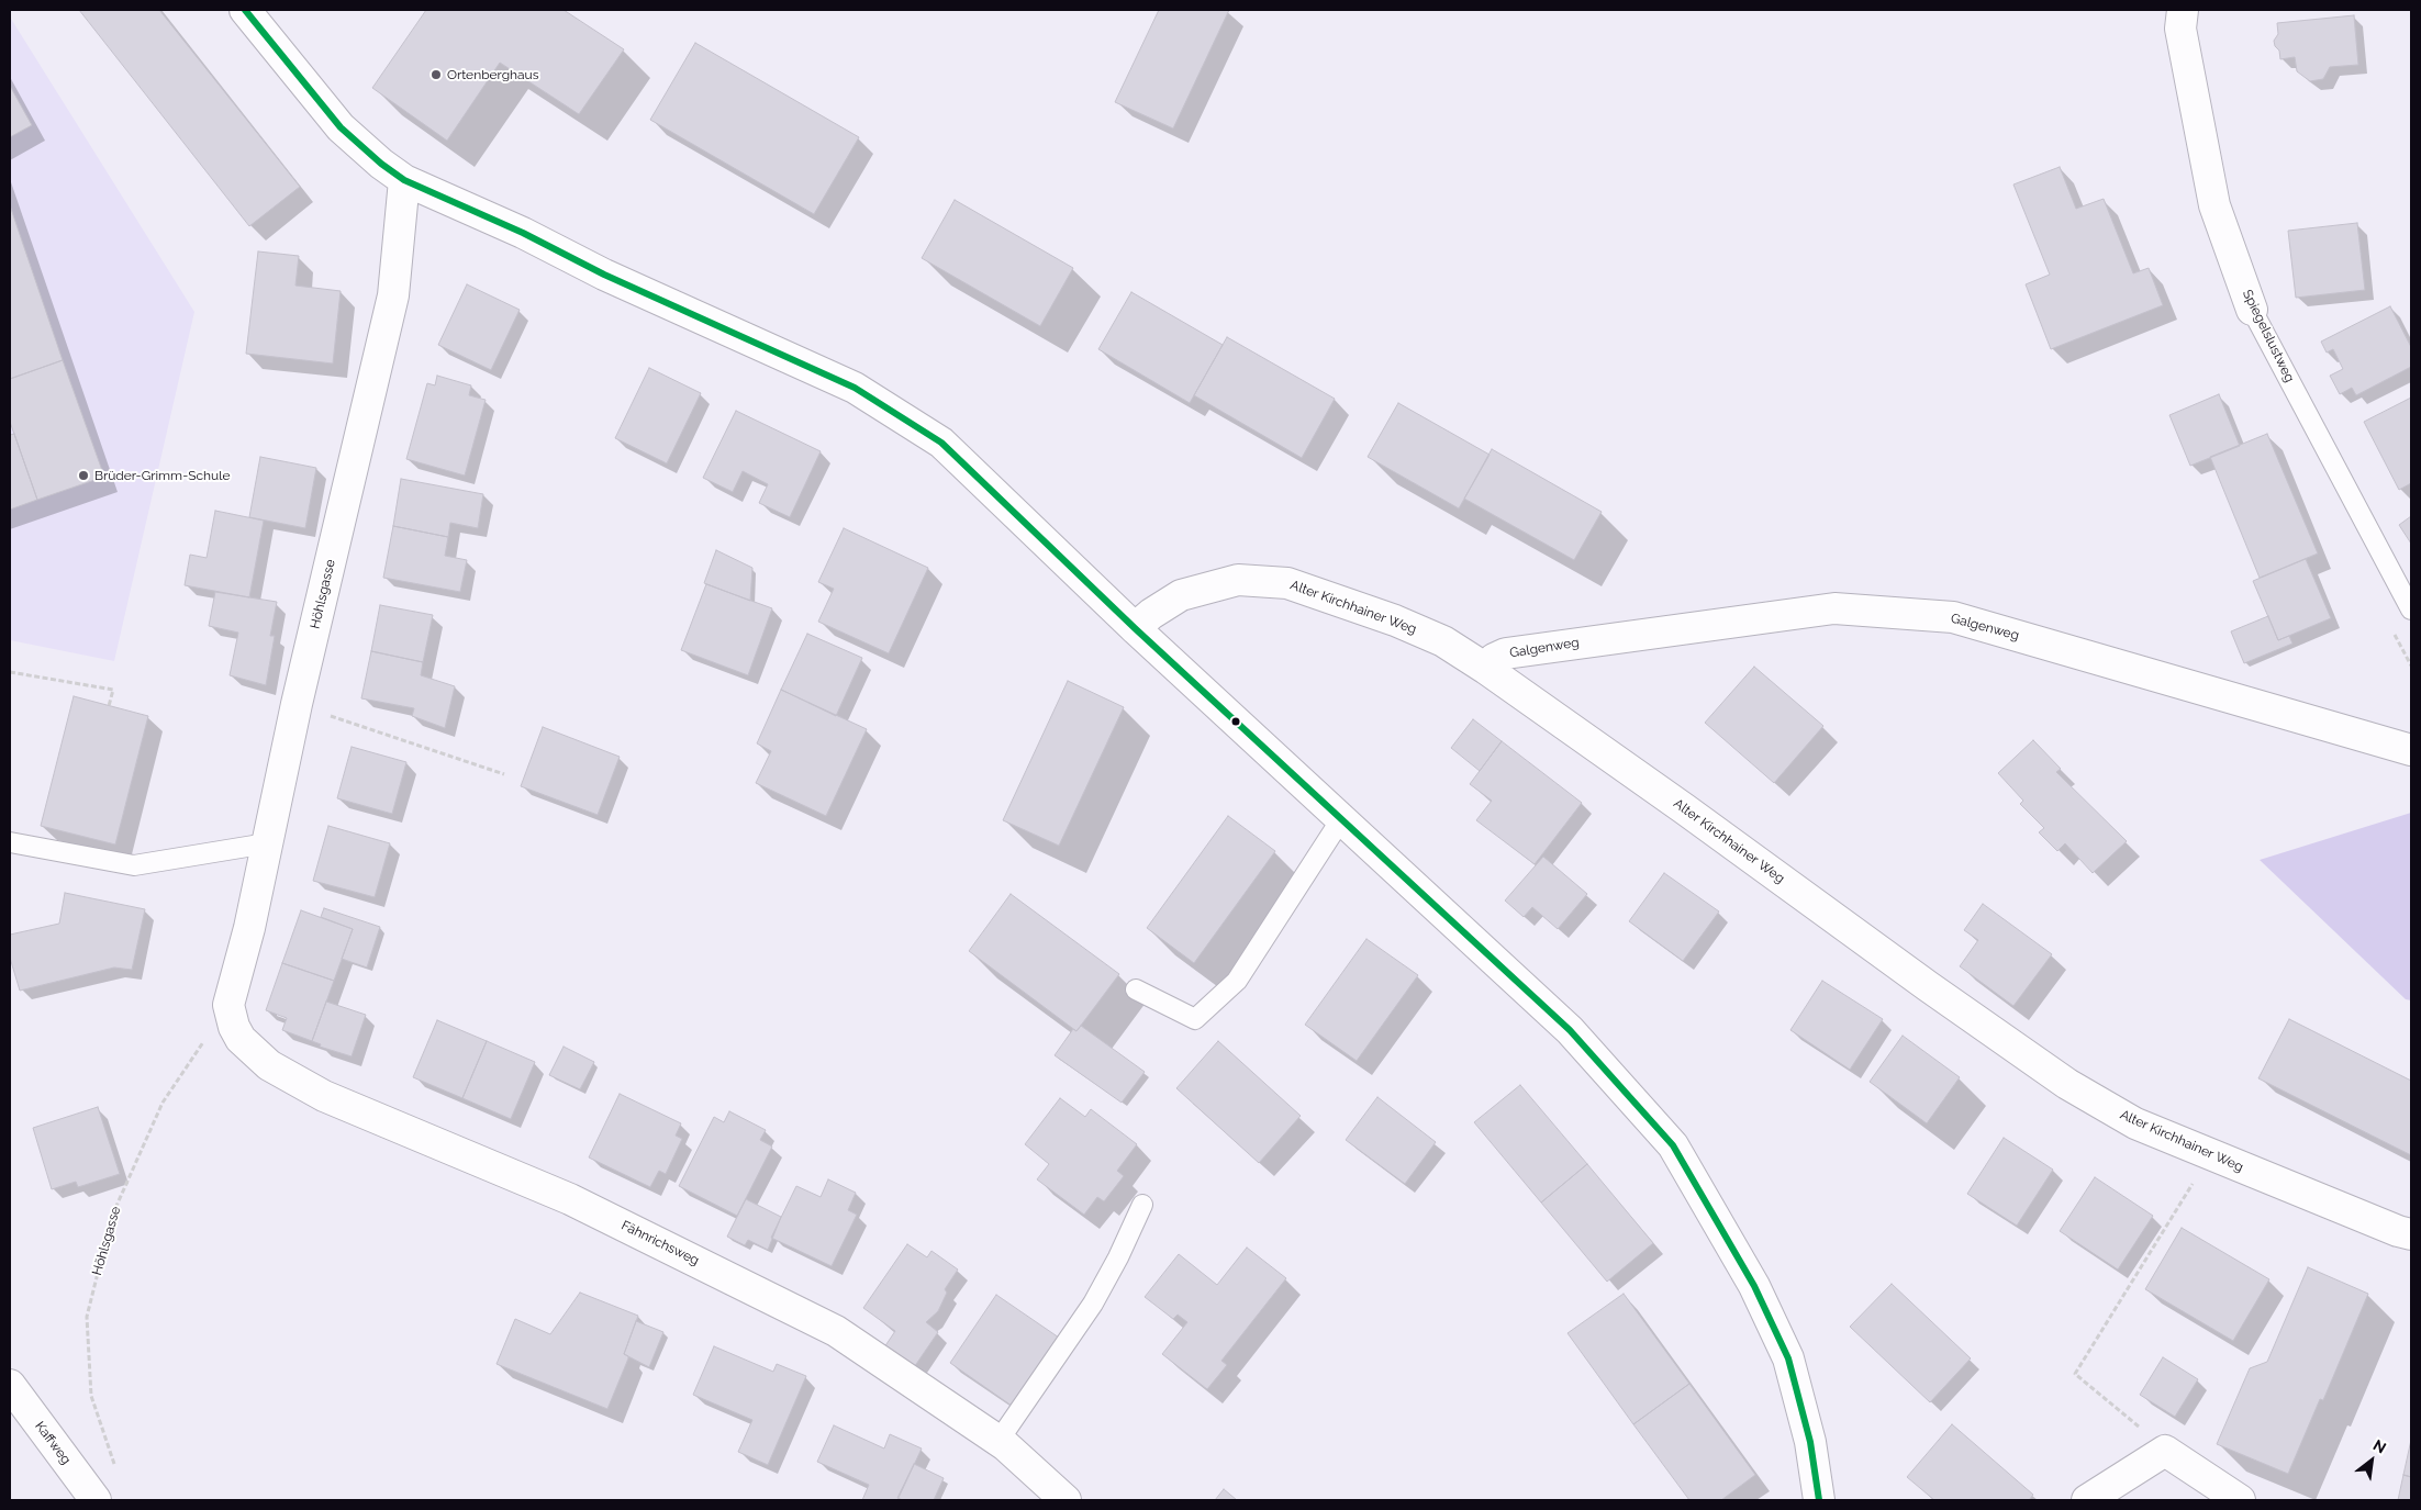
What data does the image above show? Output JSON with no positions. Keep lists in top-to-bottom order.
{
  "streets": {
    "street": [
      "Spiegelslustweg",
      "Höhlsgasse",
      "Alter Kirchhainer Weg",
      "Galgenweg",
      "Fähnrichsweg",
      "Kaffweg"
    ]
  },
  "crossings": [
    ["Höhlsgasse", "Fähnrichsweg"],
    ["Alter Kirchhainer Weg", "Galgenweg"]
  ],
  "places": ["Ortenberghaus", "Brüder-Grimm-Schule"],
  "north": "top right"
}
